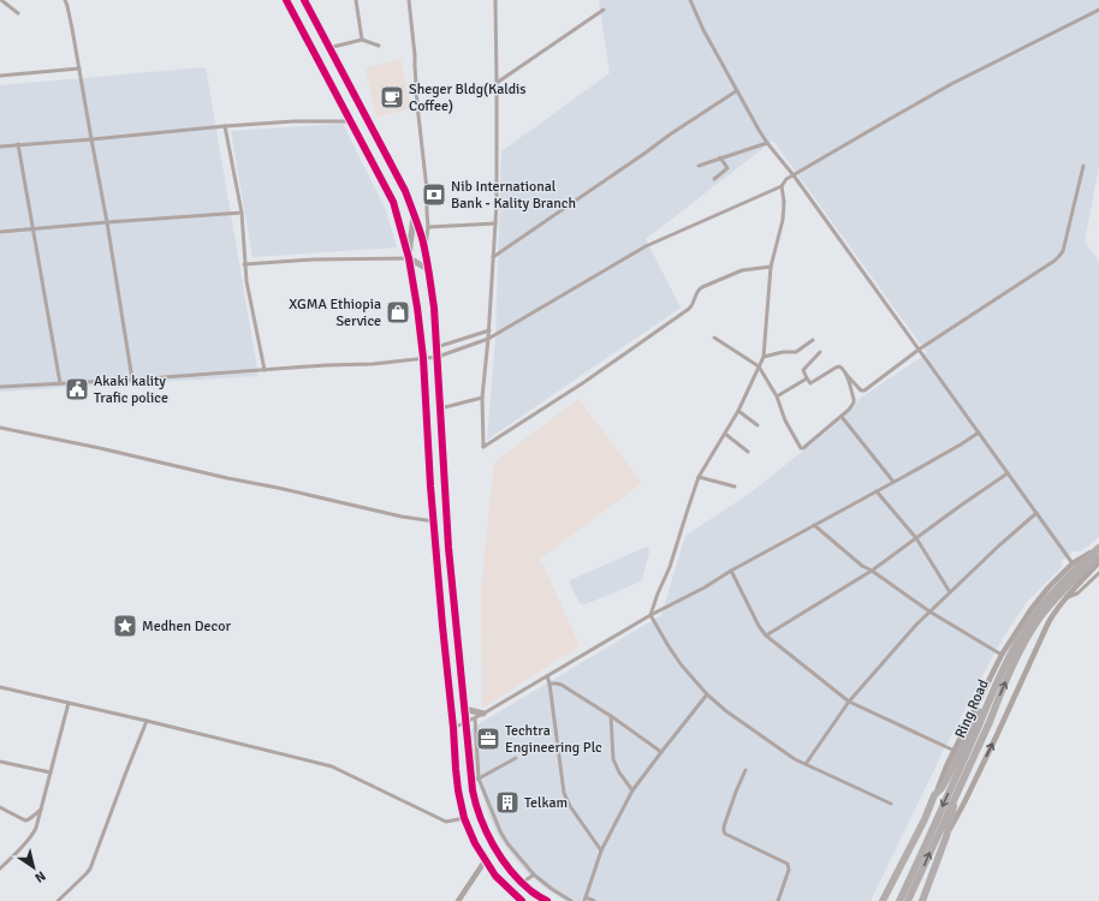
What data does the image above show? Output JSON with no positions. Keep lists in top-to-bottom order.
{
  "streets": {
    "highway": ["Ring Road"]
  },
  "places": {
    "cafe": ["Sheger Bldg(Kaldis Coffee)"],
    "bank": ["Nib International Bank - Kality Branch"],
    "shop": ["XGMA Ethiopia Service"],
    "public building": ["Akaki kality Trafic police"],
    "place": ["Medhen Decor"],
    "office": ["Techtra Engineering Plc"],
    "building": ["Telkam"]
  },
  "north": "bottom right"
}
